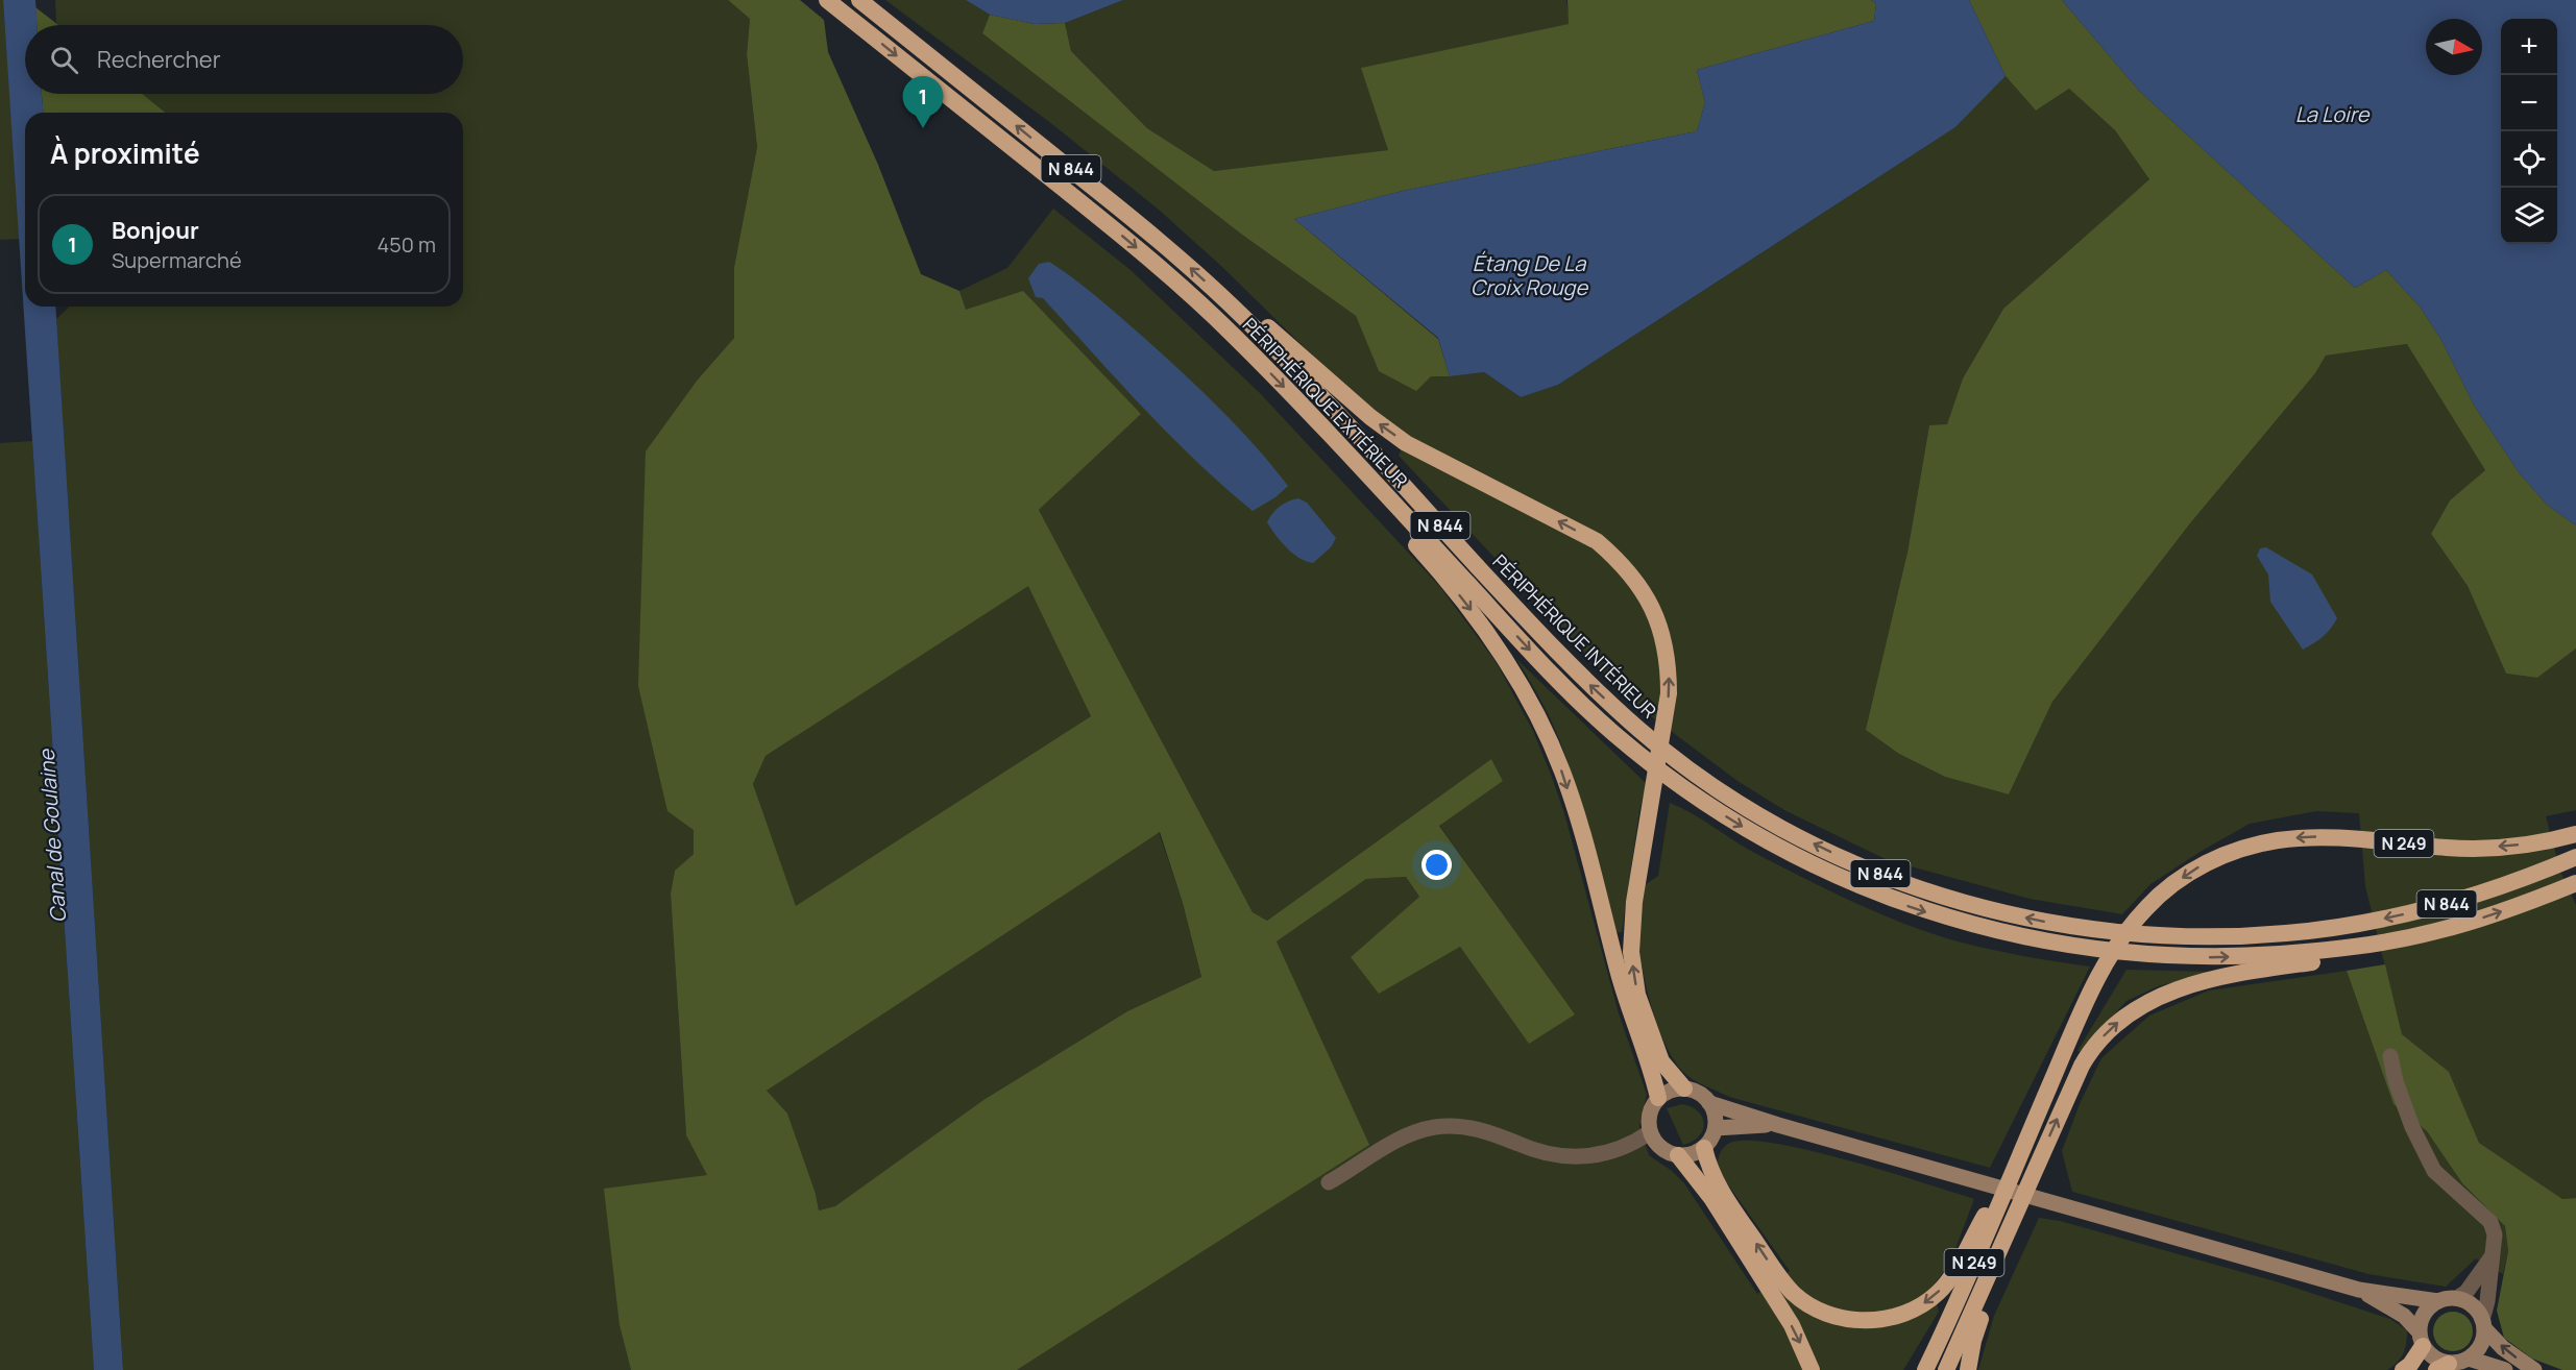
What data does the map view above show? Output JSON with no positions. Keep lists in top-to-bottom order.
{
  "streets": {
    "highway": [
      "N 844",
      "PÉRIPHÉRIQUE EXTÉRIEUR",
      "PÉRIPHÉRIQUE INTÉRIEUR",
      "N 249"
    ]
  },
  "crossings": [
    ["PÉRIPHÉRIQUE EXTÉRIEUR", "N 249"]
  ],
  "one_way": ["PÉRIPHÉRIQUE EXTÉRIEUR", "PÉRIPHÉRIQUE INTÉRIEUR"],
  "water": ["La Loire", "Étang De La Croix Rouge", "Canal de Goulaine"],
  "north": "right",
  "page": {
    "map_buttons": ["+", "−"],
    "search": "Rechercher",
    "pins": "1",
    "heading": "À proximité",
    "list": [
      {
        "mark": "1",
        "name": "Bonjour",
        "note": "Supermarché",
        "value": "450 m"
      }
    ]
  }
}
